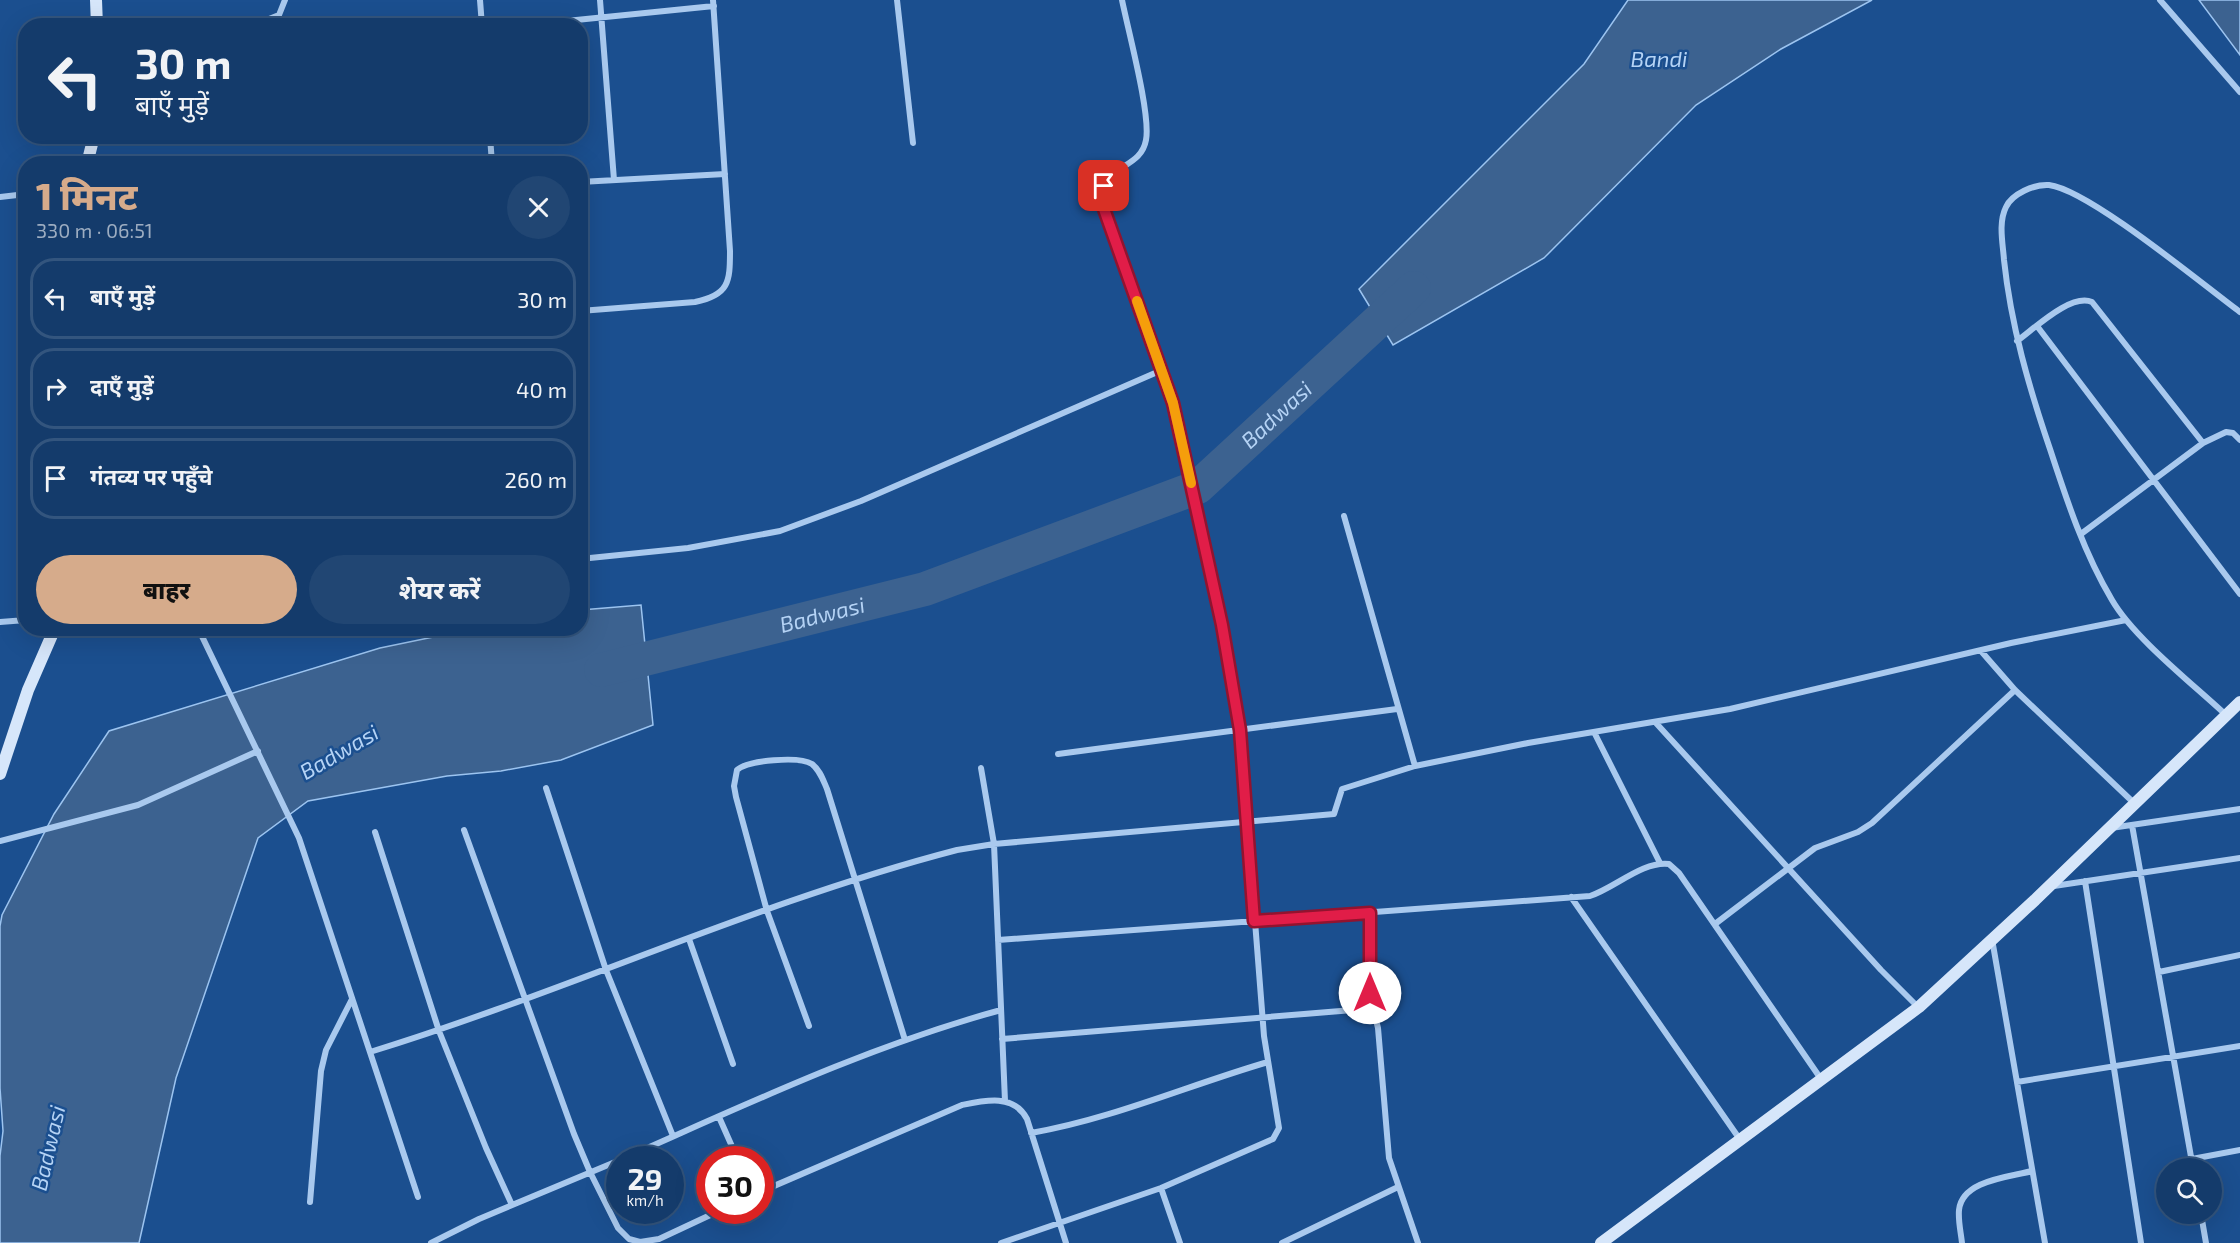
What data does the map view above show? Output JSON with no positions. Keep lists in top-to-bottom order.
{
  "water": ["Bandi", "Badwasi"],
  "page": {
    "turn": ["30 m", "बाएँ मुड़ें"],
    "heading": ["1 मिनट", "330 m · 06:51"],
    "list": [
      {
        "name": "बाएँ मुड़ें",
        "value": "30 m"
      },
      {
        "name": "दाएँ मुड़ें",
        "value": "40 m"
      },
      {
        "name": "गंतव्य पर पहुँचे",
        "value": "260 m"
      }
    ],
    "buttons": ["बाहर", "शेयर करें"],
    "speed": "29 km/h",
    "limit": "30"
  }
}
